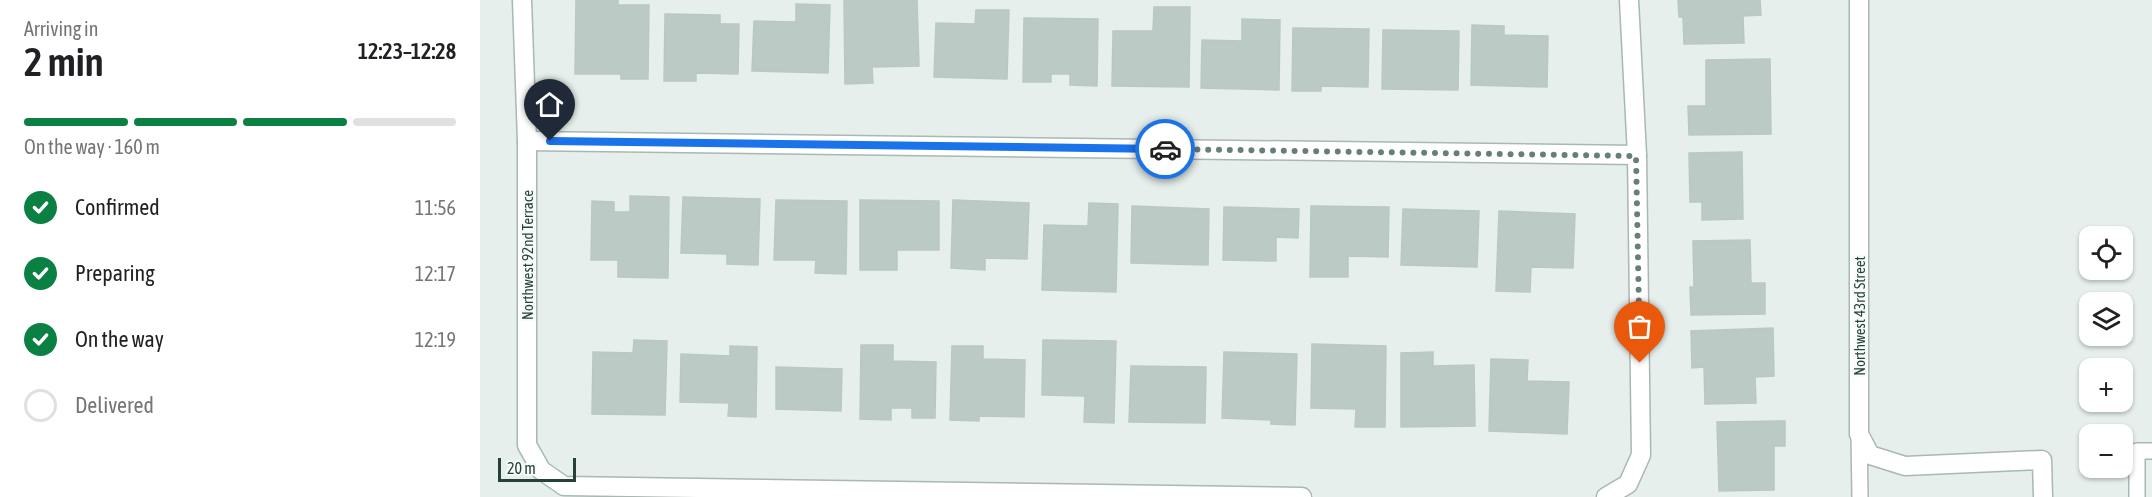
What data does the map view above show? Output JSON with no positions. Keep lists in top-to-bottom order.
{
  "streets": {
    "street": ["Northwest 92nd Terrace", "Northwest 43rd Street"]
  },
  "scale_bar": "20 m",
  "page": {
    "heading": ["2 min", "Arriving in", "12:23–12:28"],
    "bar": "On the way · 160 m",
    "list": [
      ["Confirmed", "11:56"],
      ["Preparing", "12:17"],
      ["On the way", "12:19"],
      "Delivered"
    ],
    "map_buttons": ["+", "−"],
    "scale": "20 m"
  }
}
